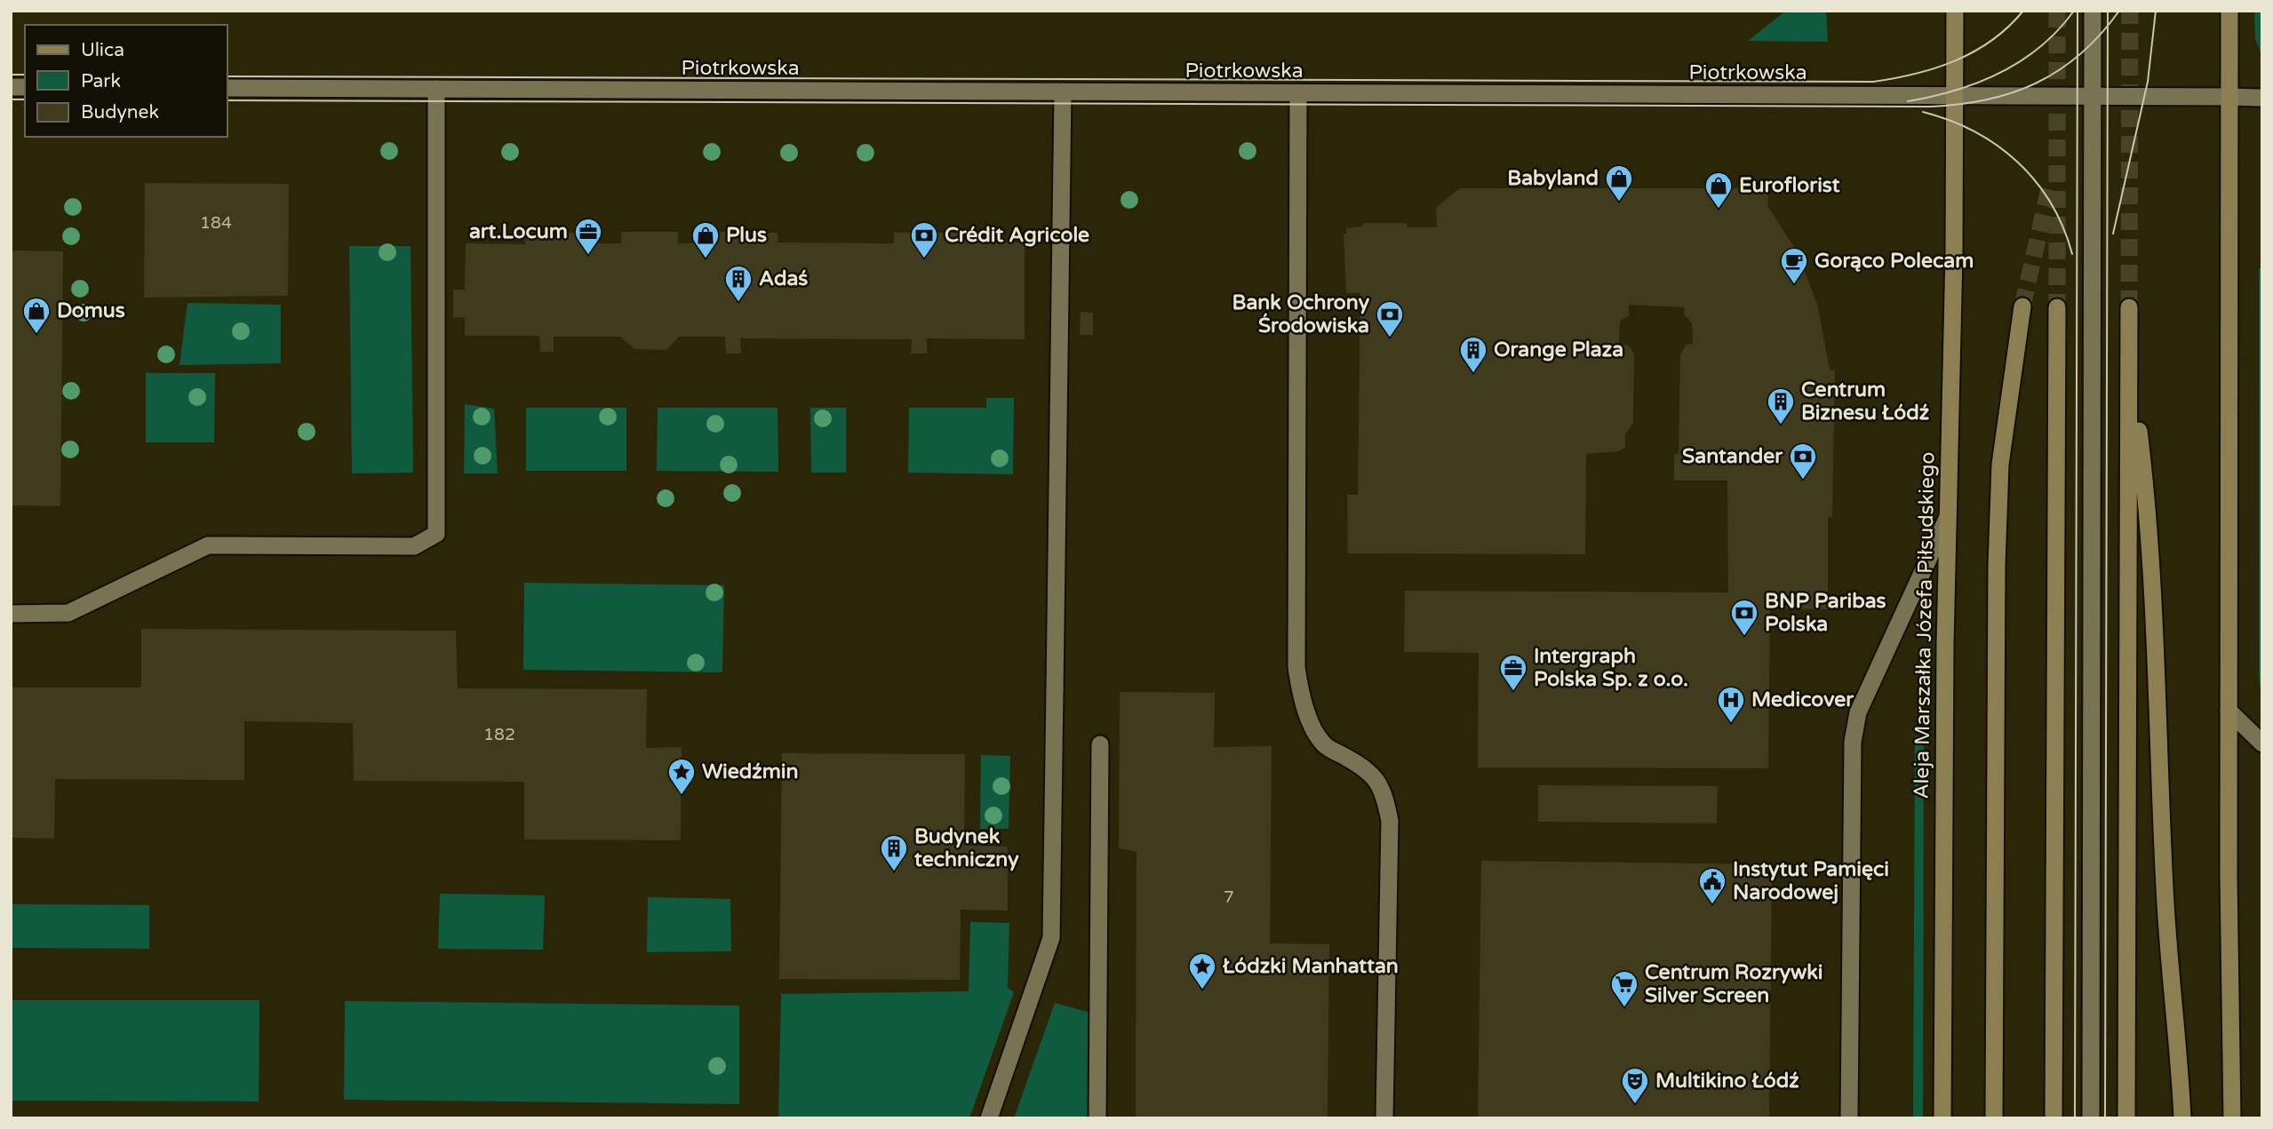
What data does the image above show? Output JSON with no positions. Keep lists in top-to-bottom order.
{
  "streets": {
    "main road": ["Aleja Marszałka Józefa Piłsudskiego"],
    "street": ["Piotrkowska"]
  },
  "crossings": [
    ["Piotrkowska", "Aleja Marszałka Józefa Piłsudskiego"]
  ],
  "places": {
    "shop": [
      "Babyland",
      "Euroflorist",
      "Plus",
      "Domus"
    ],
    "office": ["art.Locum", "Intergraph Polska Sp. z o.o."],
    "bank": [
      "Crédit Agricole",
      "Bank Ochrony Środowiska",
      "Santander",
      "BNP Paribas Polska"
    ],
    "cafe": ["Gorąco Polecam"],
    "building": [
      "Adaś",
      "Orange Plaza",
      "Centrum Biznesu Łódź",
      "Budynek techniczny"
    ],
    "hospital": ["Medicover"],
    "place": ["Wiedźmin", "Łódzki Manhattan"],
    "public building": ["Instytut Pamięci Narodowej"],
    "supermarket": ["Centrum Rozrywki Silver Screen"],
    "theatre": ["Multikino Łódź"]
  },
  "house_numbers": ["184", "182", "7"],
  "legend": ["Ulica", "Park", "Budynek"]
}
